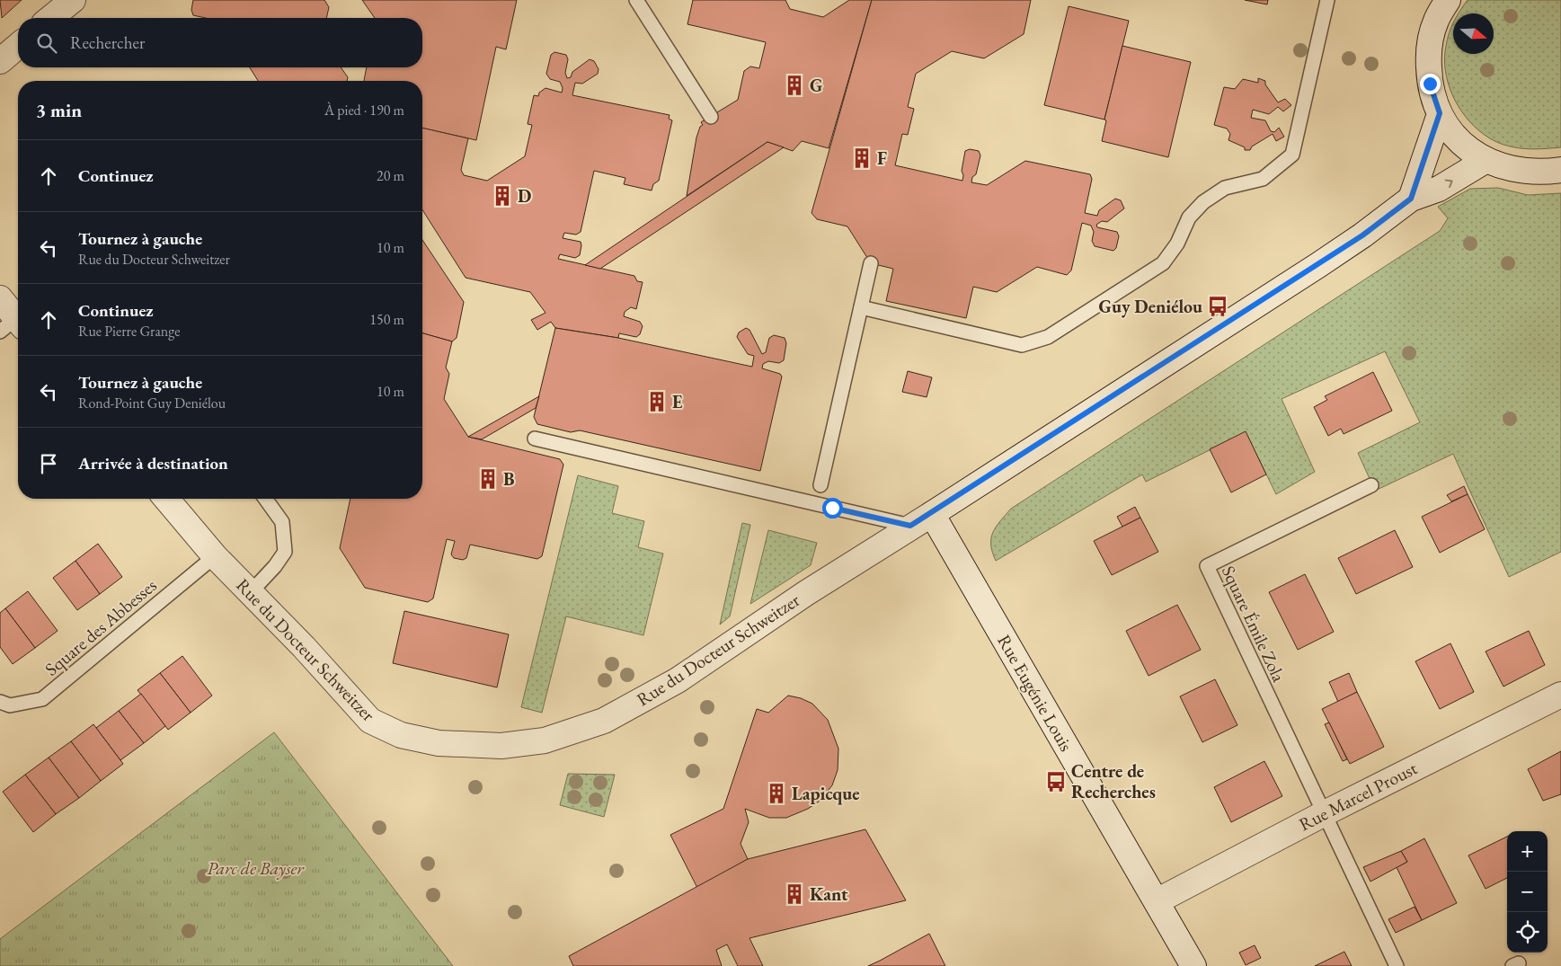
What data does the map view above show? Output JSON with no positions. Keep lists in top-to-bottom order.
{
  "streets": {
    "street": ["Rue du Docteur Schweitzer", "Rue Eugénie Louis", "Rue Marcel Proust"],
    "lane": ["Square Émile Zola", "Square des Abbesses"]
  },
  "crossings": [
    ["Square Émile Zola", "Rue Marcel Proust"],
    ["Square des Abbesses", "Rue du Docteur Schweitzer"],
    ["Rue du Docteur Schweitzer", "Rue Eugénie Louis"],
    ["Rue Eugénie Louis", "Rue Marcel Proust"]
  ],
  "parks": ["Parc de Bayser"],
  "places": {
    "building": [
      "G",
      "F",
      "D",
      "E",
      "B",
      "Lapicque",
      "Kant"
    ],
    "bus stop": ["Guy Deniélou", "Centre de Recherches"]
  },
  "north": "right",
  "page": {
    "search": "Rechercher",
    "heading": ["3 min", "À pied · 190 m"],
    "list": [
      ["Continuez", "20 m"],
      ["Tournez à gauche", "Rue du Docteur Schweitzer", "10 m"],
      ["Continuez", "Rue Pierre Grange", "150 m"],
      ["Tournez à gauche", "Rond-Point Guy Deniélou", "10 m"],
      "Arrivée à destination"
    ],
    "map_buttons": ["+", "−"]
  }
}
